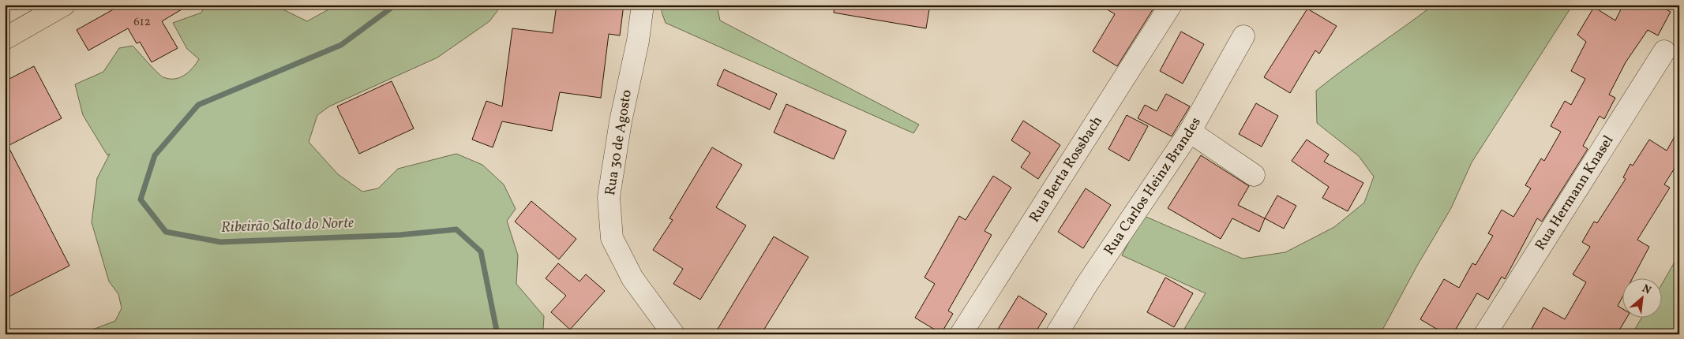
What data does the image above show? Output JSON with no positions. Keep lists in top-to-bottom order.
{
  "streets": {
    "street": [
      "Rua 30 de Agosto",
      "Rua Berta Rossbach",
      "Rua Carlos Heinz Brandes",
      "Rua Hermann Knasel"
    ]
  },
  "water": ["Ribeirão Salto do Norte"],
  "house_numbers": ["612"],
  "north": "top right"
}
